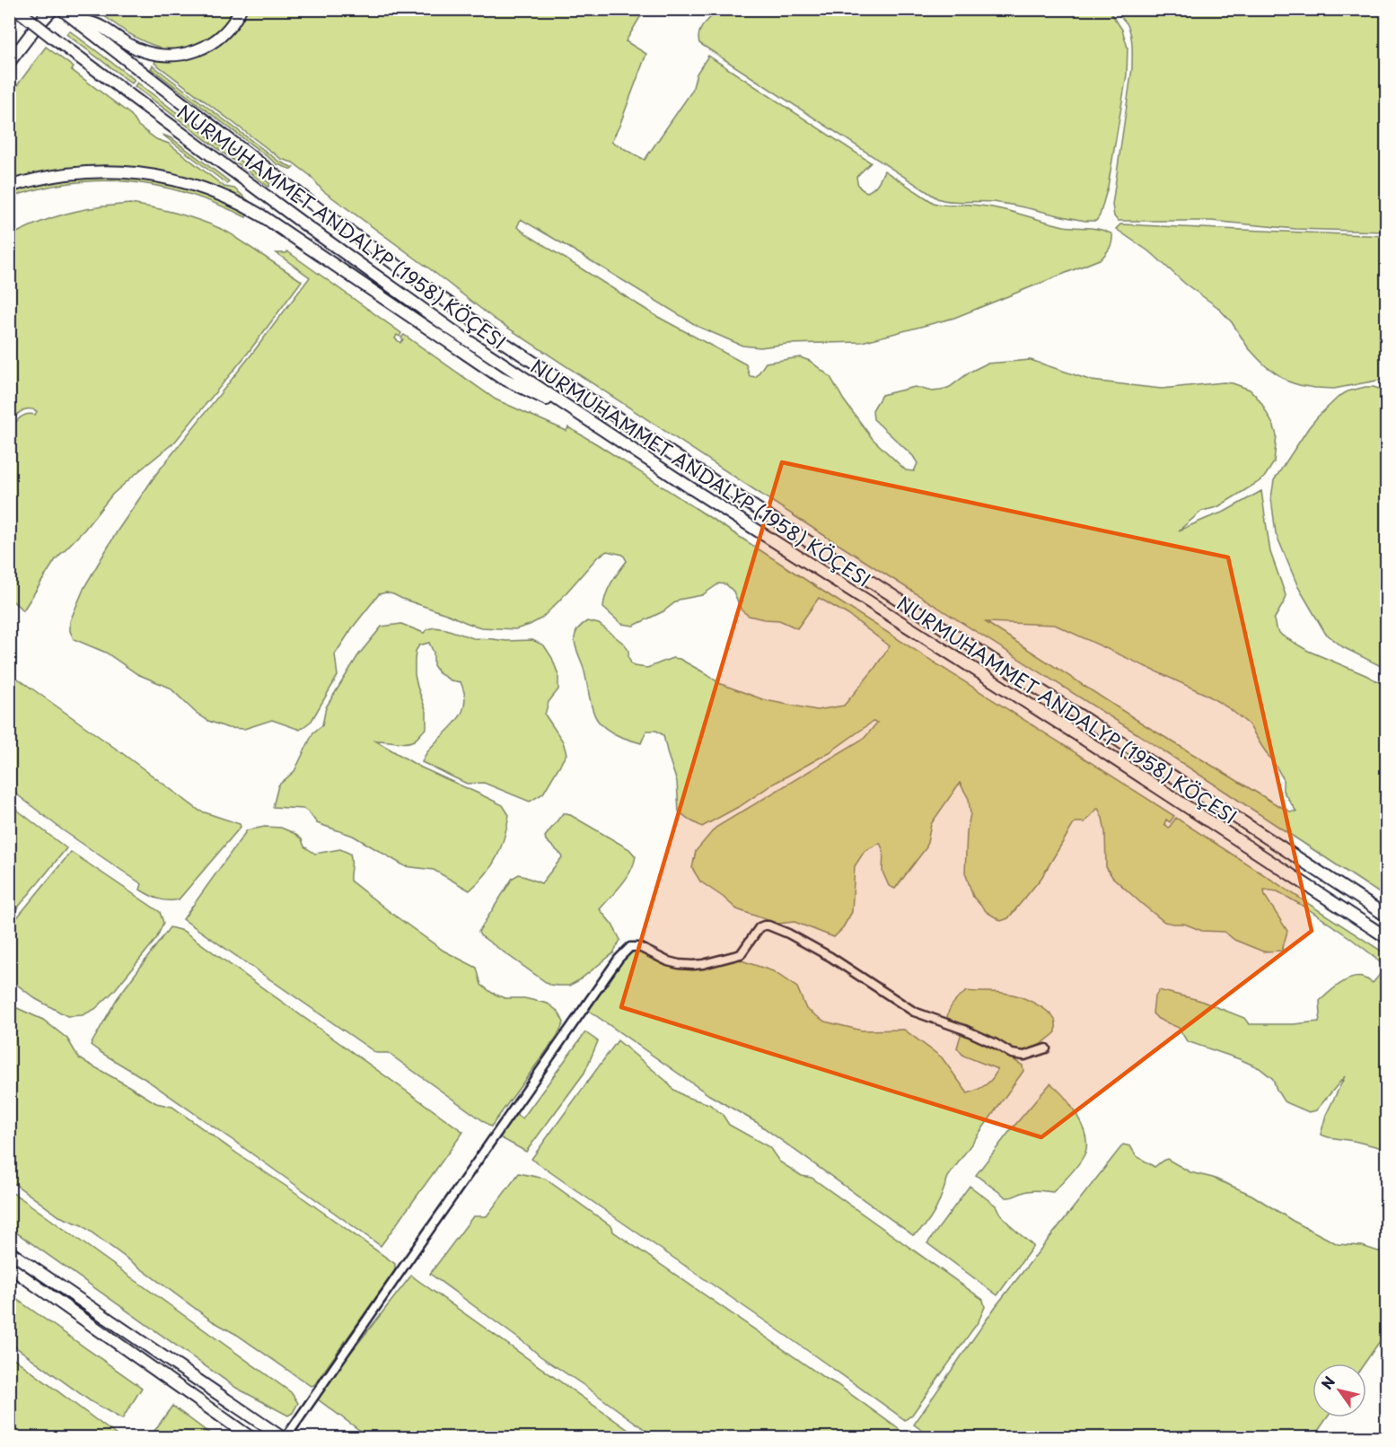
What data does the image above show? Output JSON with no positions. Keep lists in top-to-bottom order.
{
  "streets": {
    "main road": ["NURMUHAMMET ANDALYP (1958) KÖÇESI"]
  },
  "north": "top left"
}
